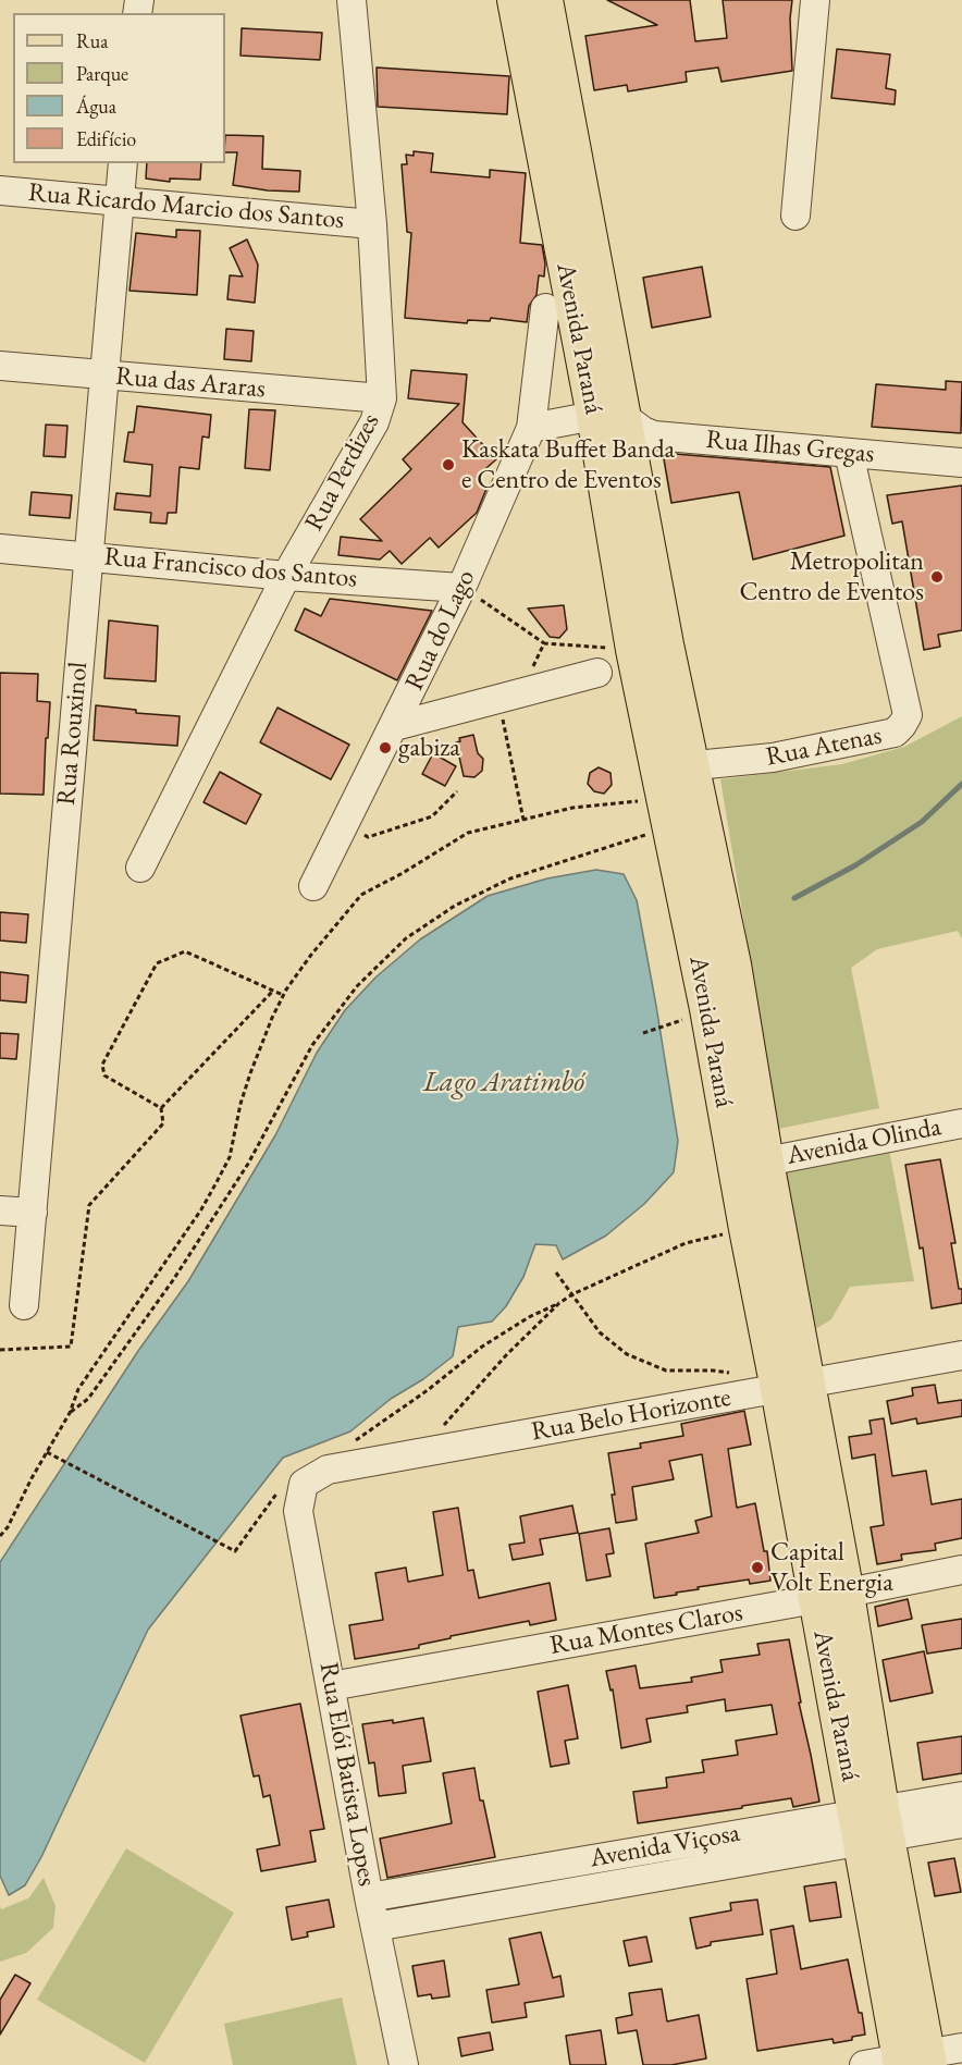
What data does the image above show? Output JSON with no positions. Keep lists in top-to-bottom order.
{
  "streets": {
    "main road": ["Avenida Paraná"],
    "street": [
      "Rua Ricardo Marcio dos Santos",
      "Rua das Araras",
      "Rua Ilhas Gregas",
      "Rua Perdizes",
      "Rua Francisco dos Santos",
      "Rua do Lago",
      "Rua Rouxinol",
      "Rua Atenas",
      "Avenida Olinda",
      "Rua Belo Horizonte",
      "Rua Montes Claros",
      "Rua Elói Batista Lopes",
      "Avenida Viçosa"
    ]
  },
  "crossings": [
    ["Rua Ricardo Marcio dos Santos", "Rua Perdizes"],
    ["Rua Ricardo Marcio dos Santos", "Rua Rouxinol"],
    ["Avenida Paraná", "Rua Ilhas Gregas"],
    ["Avenida Paraná", "Rua Atenas"],
    ["Avenida Paraná", "Avenida Olinda"],
    ["Avenida Paraná", "Rua Belo Horizonte"],
    ["Avenida Paraná", "Rua Montes Claros"],
    ["Avenida Paraná", "Avenida Viçosa"],
    ["Rua das Araras", "Rua Perdizes"],
    ["Rua das Araras", "Rua Rouxinol"],
    ["Rua Ilhas Gregas", "Rua Atenas"],
    ["Rua Perdizes", "Rua Francisco dos Santos"],
    ["Rua Francisco dos Santos", "Rua do Lago"],
    ["Rua Francisco dos Santos", "Rua Rouxinol"],
    ["Rua Belo Horizonte", "Rua Elói Batista Lopes"],
    ["Rua Montes Claros", "Rua Elói Batista Lopes"],
    ["Rua Elói Batista Lopes", "Avenida Viçosa"]
  ],
  "water": ["Lago Aratimbó"],
  "places": [
    "Kaskata Buffet Banda e Centro de Eventos",
    "Metropolitan Centro de Eventos",
    "gabiza",
    "Capital Volt Energia"
  ],
  "legend": [
    "Rua",
    "Parque",
    "Água",
    "Edifício"
  ]
}
